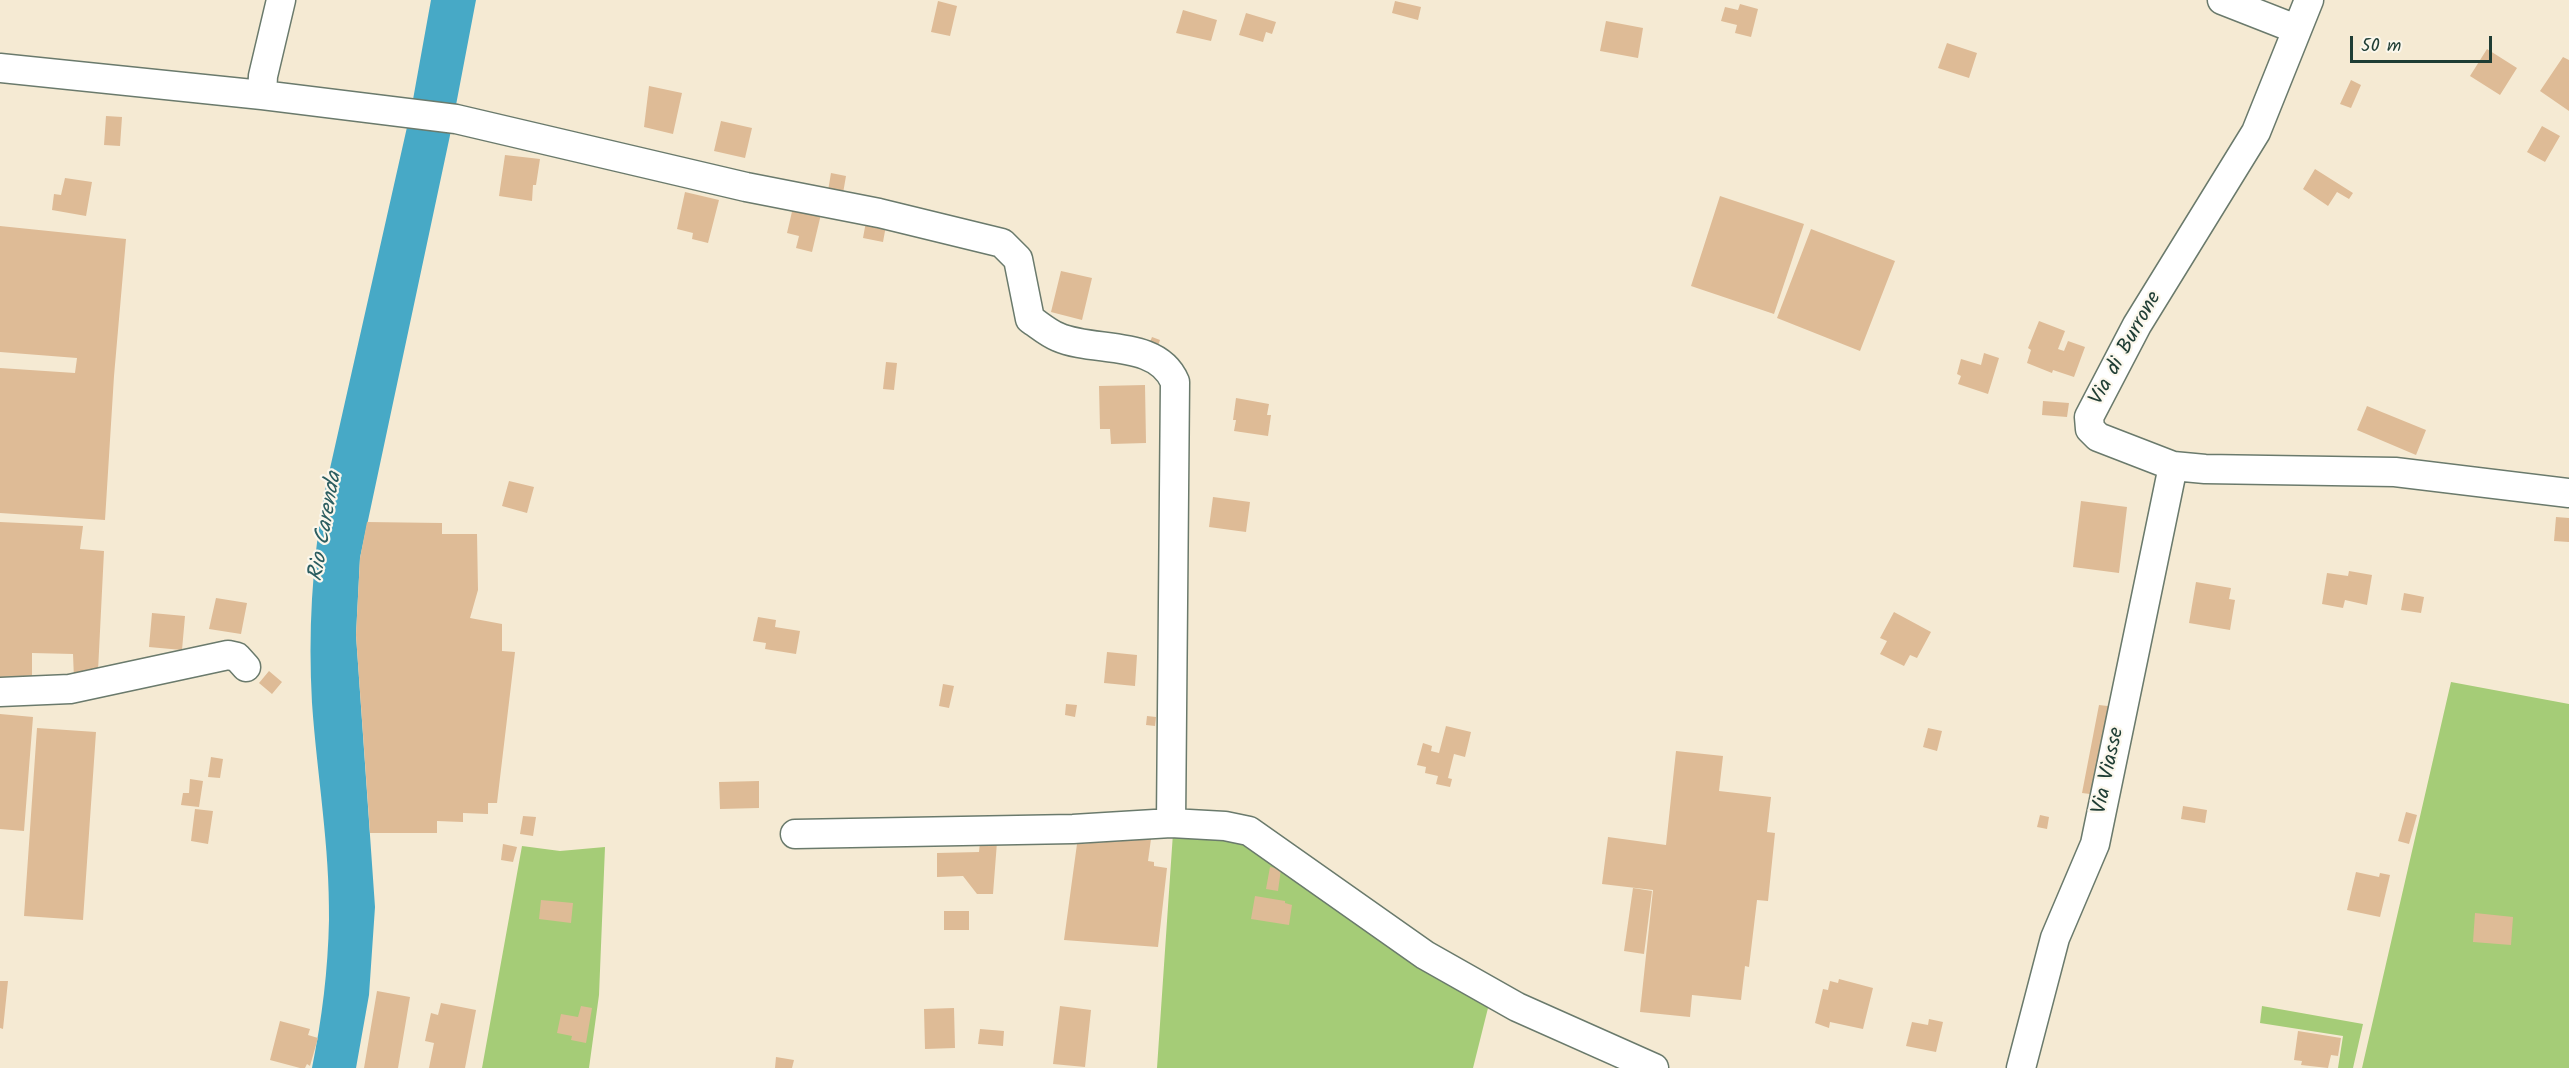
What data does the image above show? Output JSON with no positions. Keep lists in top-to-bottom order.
{
  "streets": {
    "street": ["Via di Burrone", "Via Viasse"]
  },
  "crossings": [
    ["Via di Burrone", "Via Viasse"]
  ],
  "water": ["Rio Carenda"],
  "scale_bar": "50 m"
}
